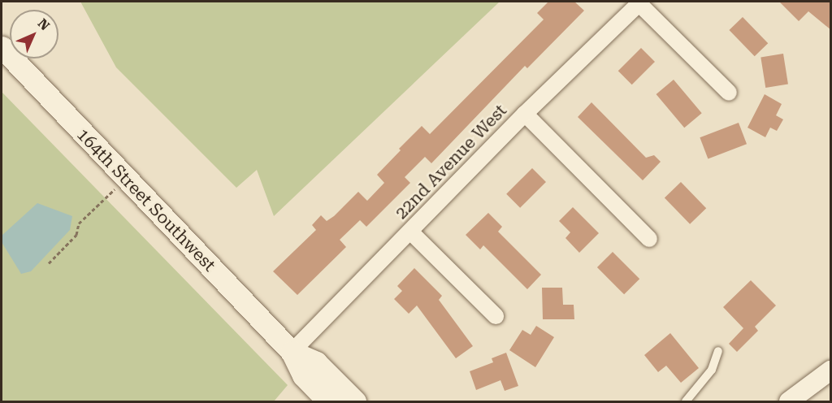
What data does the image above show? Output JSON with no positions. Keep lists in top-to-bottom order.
{
  "streets": {
    "main road": ["164th Street Southwest"],
    "street": ["22nd Avenue West"]
  },
  "crossings": [
    ["22nd Avenue West", "164th Street Southwest"]
  ],
  "north": "top right"
}
